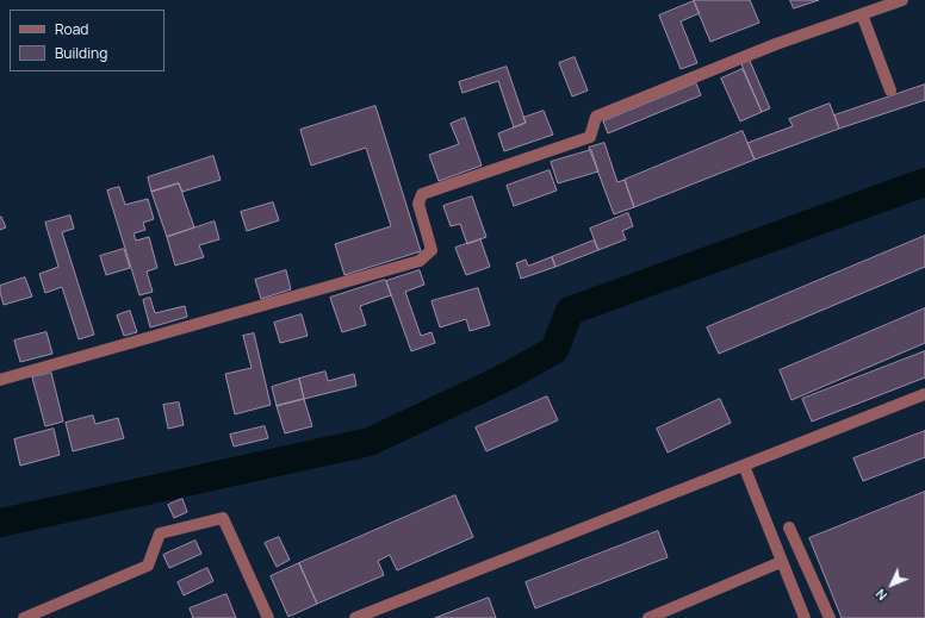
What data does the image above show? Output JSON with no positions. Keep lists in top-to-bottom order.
{
  "legend": ["Road", "Building"],
  "north": "bottom left"
}
